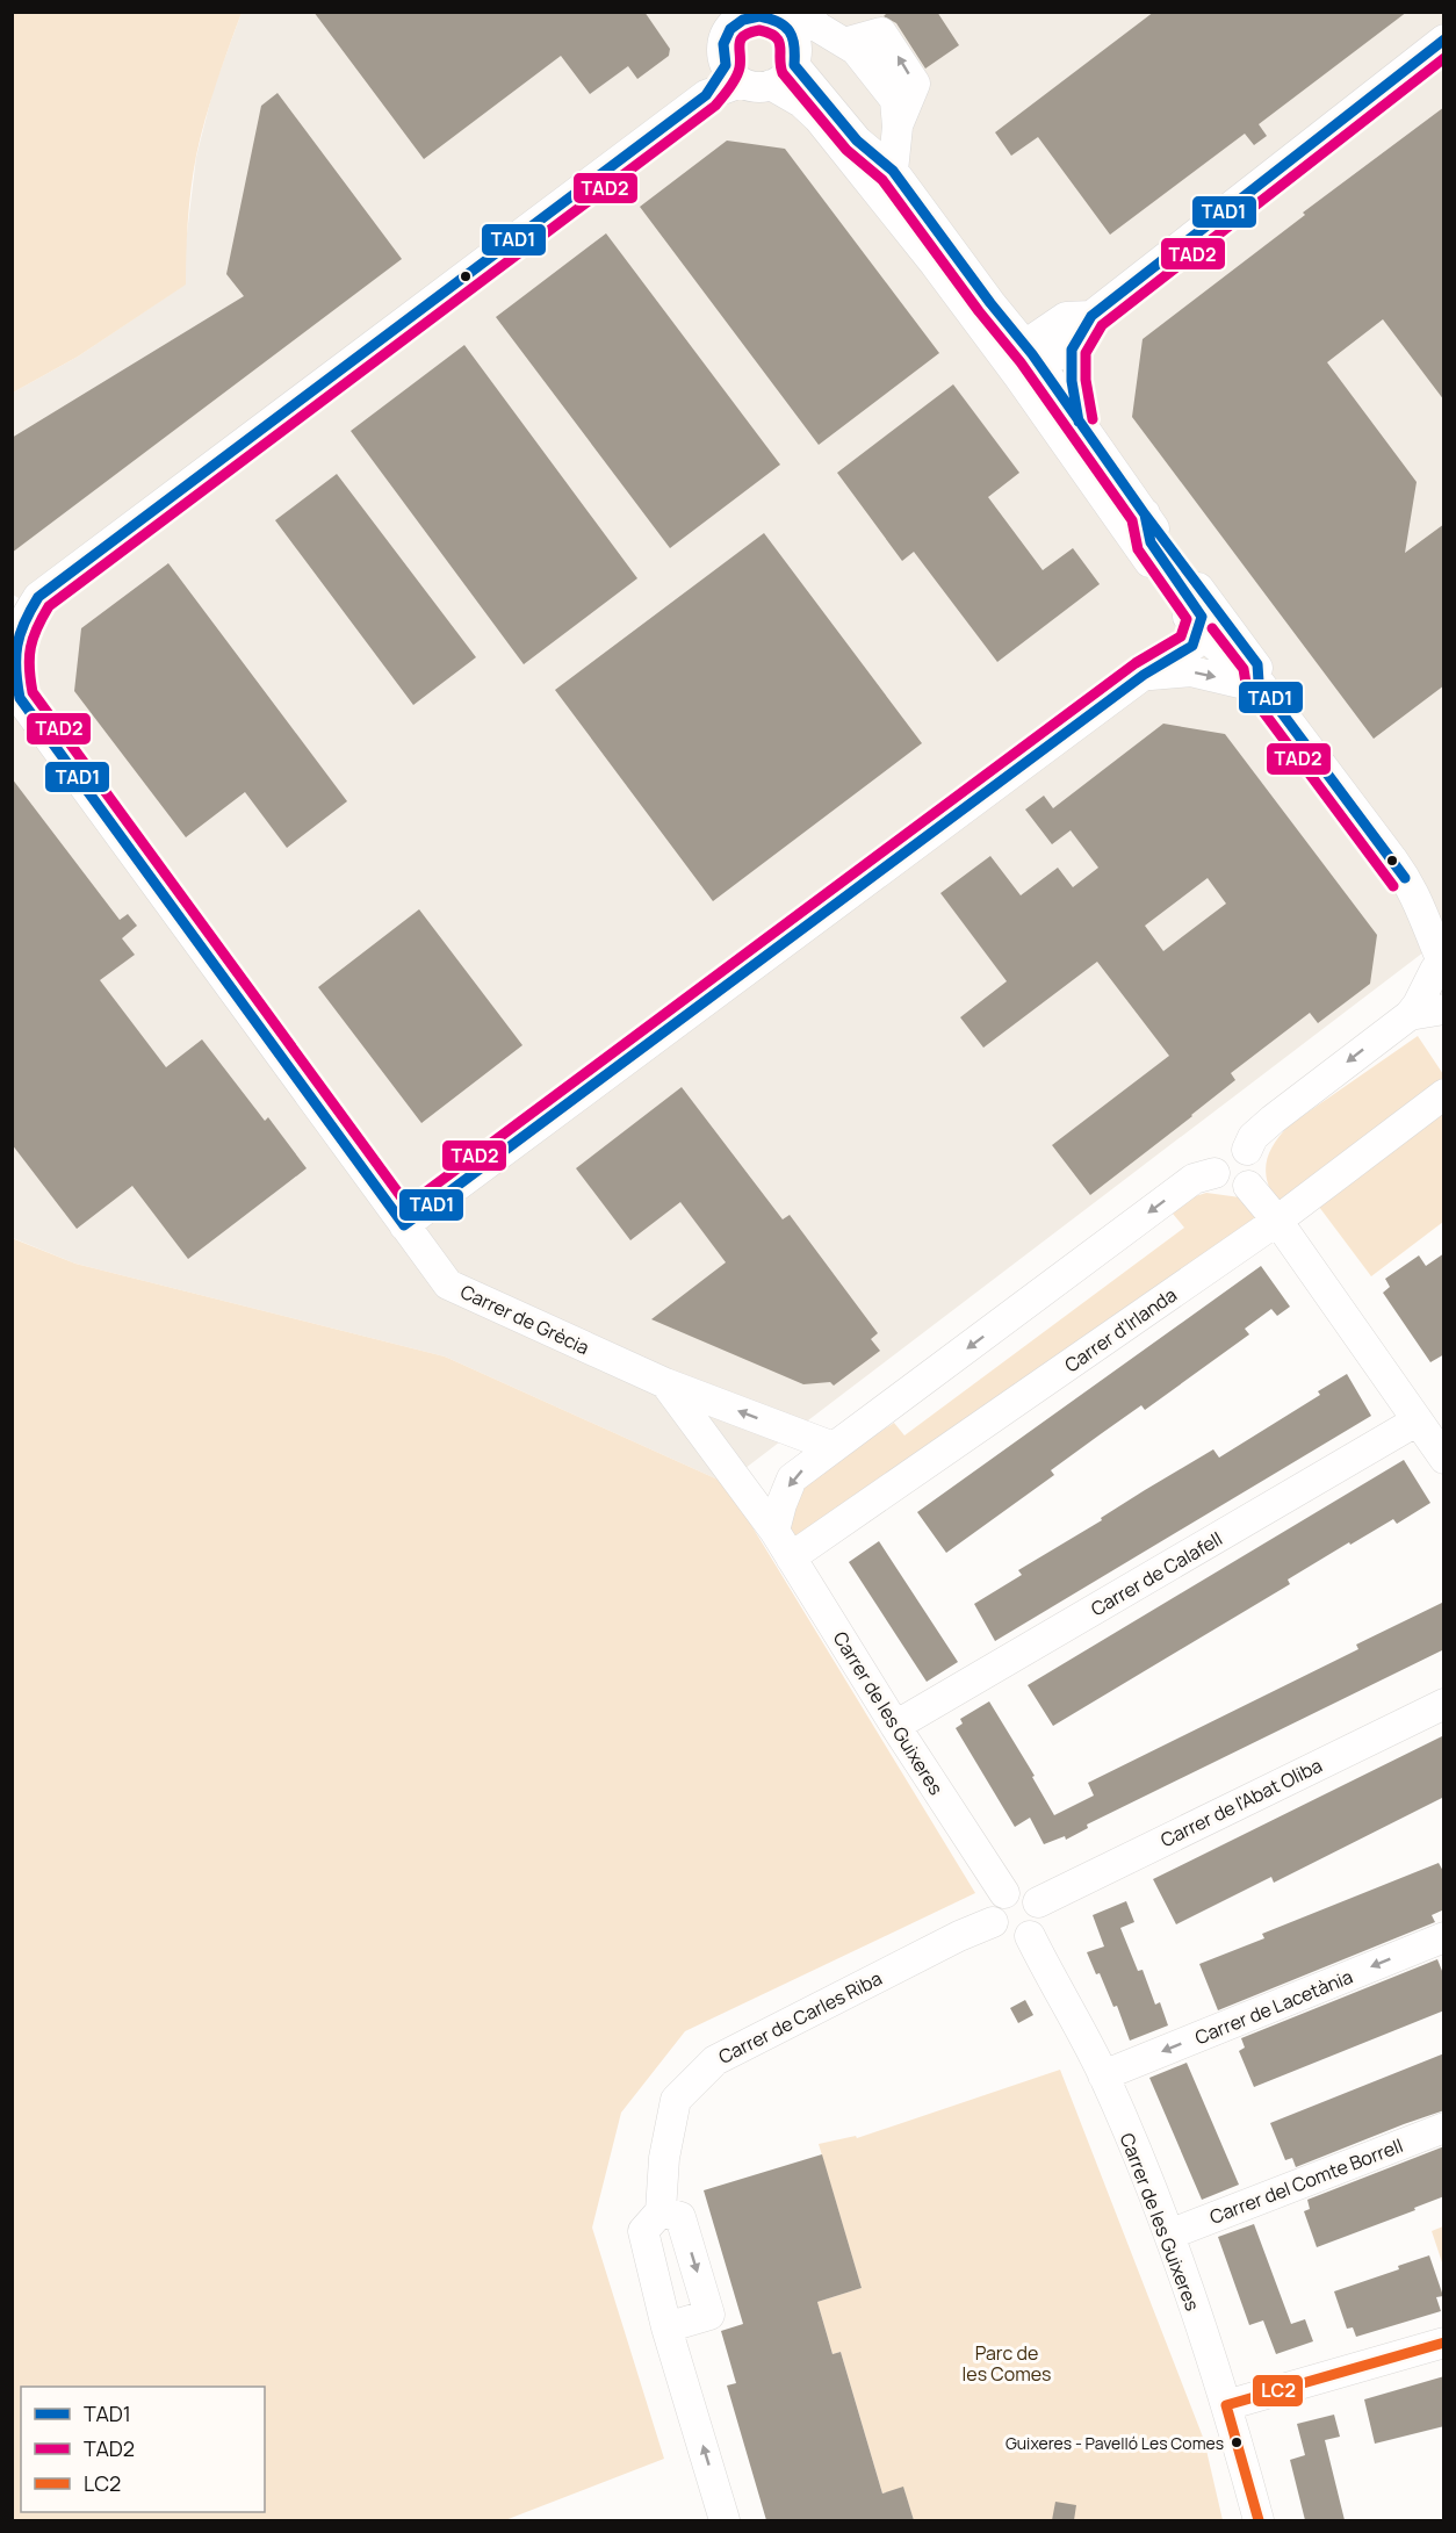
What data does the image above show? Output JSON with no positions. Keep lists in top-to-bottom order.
{
  "streets": {
    "street": [
      "Carrer de Grècia",
      "Carrer d'Irlanda",
      "Carrer de Calafell",
      "Carrer de les Guixeres",
      "Carrer de l'Abat Oliba",
      "Carrer de Lacetània",
      "Carrer de Carles Riba",
      "Carrer del Comte Borrell"
    ]
  },
  "crossings": [
    ["Carrer de Grècia", "Carrer de les Guixeres"],
    ["Carrer d'Irlanda", "Carrer de les Guixeres"],
    ["Carrer de Calafell", "Carrer de les Guixeres"],
    ["Carrer de les Guixeres", "Carrer de l'Abat Oliba"],
    ["Carrer de les Guixeres", "Carrer de Lacetània"],
    ["Carrer de les Guixeres", "Carrer de Carles Riba"],
    ["Carrer de les Guixeres", "Carrer del Comte Borrell"],
    ["Carrer de l'Abat Oliba", "Carrer de Carles Riba"]
  ],
  "one_way": ["Carrer de Lacetània"],
  "parks": ["Parc de les Comes"],
  "places": ["Guixeres - Pavelló Les Comes"],
  "lines": ["transit line TAD1", "transit line TAD2", "transit line LC2"],
  "legend": ["TAD1", "TAD2", "LC2"]
}
